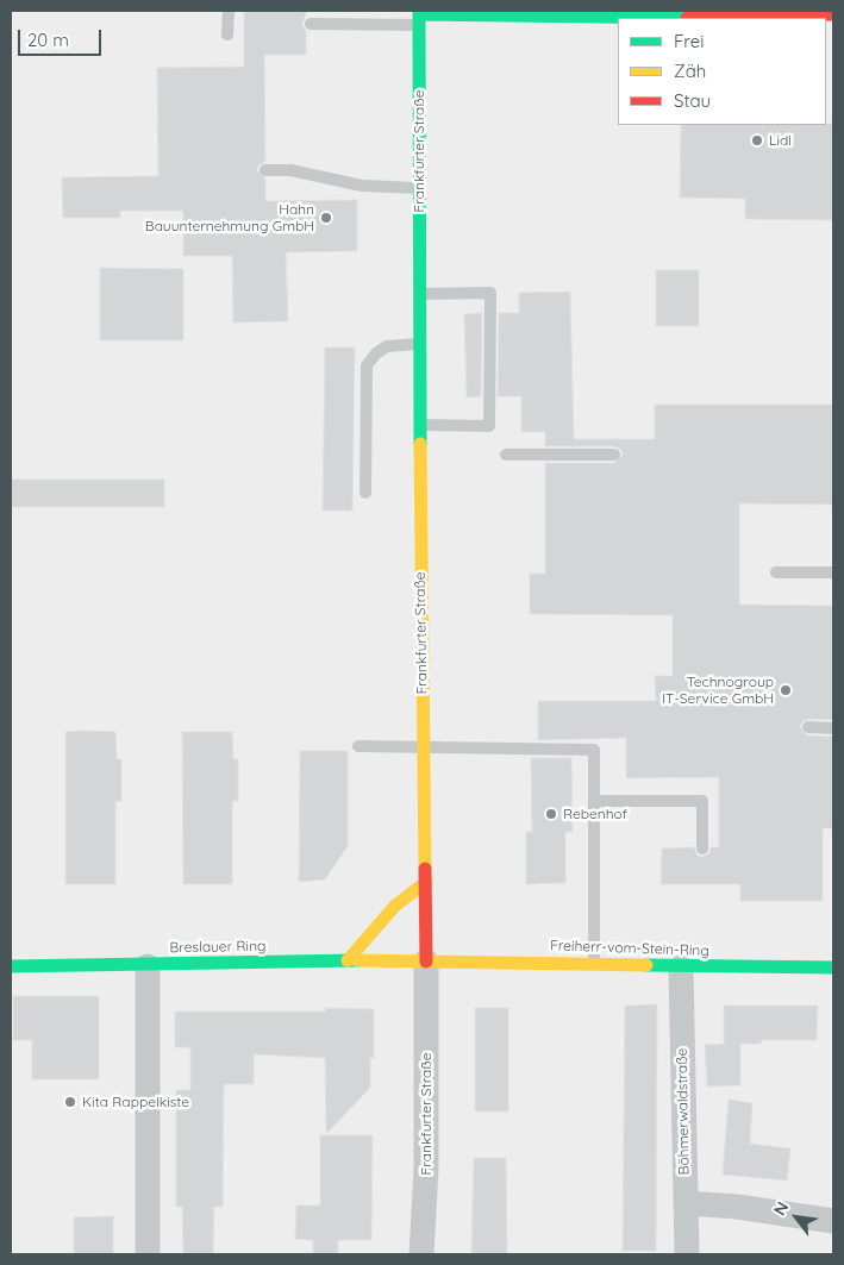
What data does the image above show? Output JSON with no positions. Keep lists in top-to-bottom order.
{
  "streets": {
    "street": [
      "Frankfurter Straße",
      "Breslauer Ring",
      "Freiherr-vom-Stein-Ring",
      "Böhmerwaldstraße"
    ]
  },
  "crossings": [
    ["Frankfurter Straße", "Breslauer Ring"],
    ["Frankfurter Straße", "Freiherr-vom-Stein-Ring"],
    ["Breslauer Ring", "Freiherr-vom-Stein-Ring"],
    ["Freiherr-vom-Stein-Ring", "Böhmerwaldstraße"]
  ],
  "places": [
    "Lidl",
    "Hahn Bauunternehmung GmbH",
    "Technogroup IT-Service GmbH",
    "Rebenhof",
    "Kita Rappelkiste"
  ],
  "legend": ["Frei", "Zäh", "Stau"],
  "scale_bar": "20 m",
  "north": "top left"
}
